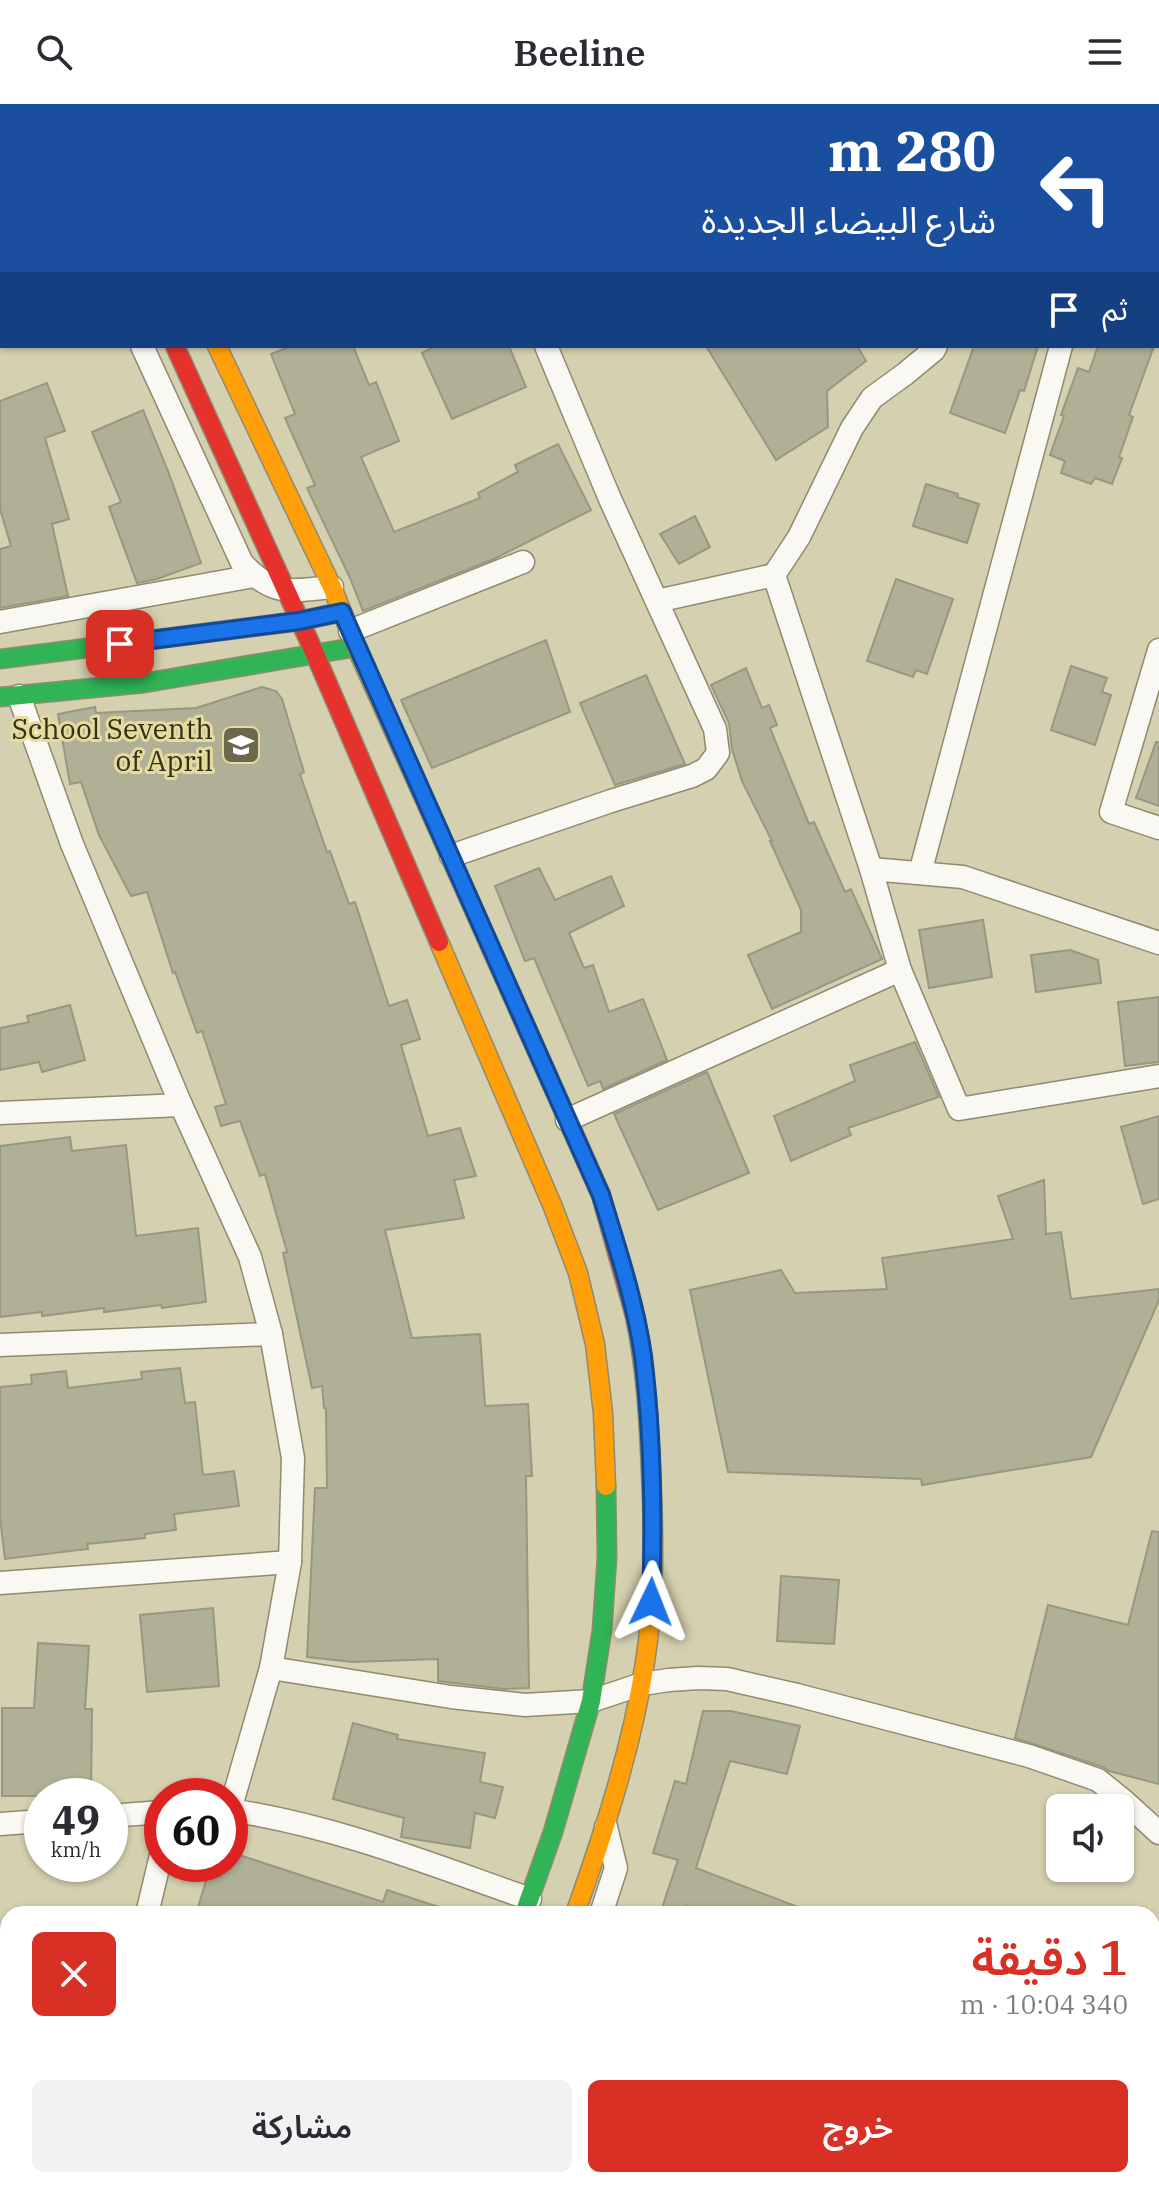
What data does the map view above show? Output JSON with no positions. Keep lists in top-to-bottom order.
{
  "places": {
    "school or university": ["School Seventh of April"]
  },
  "page": {
    "header": "Beeline",
    "turn": ["280 m", "شارع البيضاء الجديدة"],
    "then": "ثم",
    "speed": "49 km/h",
    "limit": "60",
    "heading": ["1 دقيقة", "340 m · 10:04"],
    "buttons": ["خروج", "مشاركة"]
  }
}
